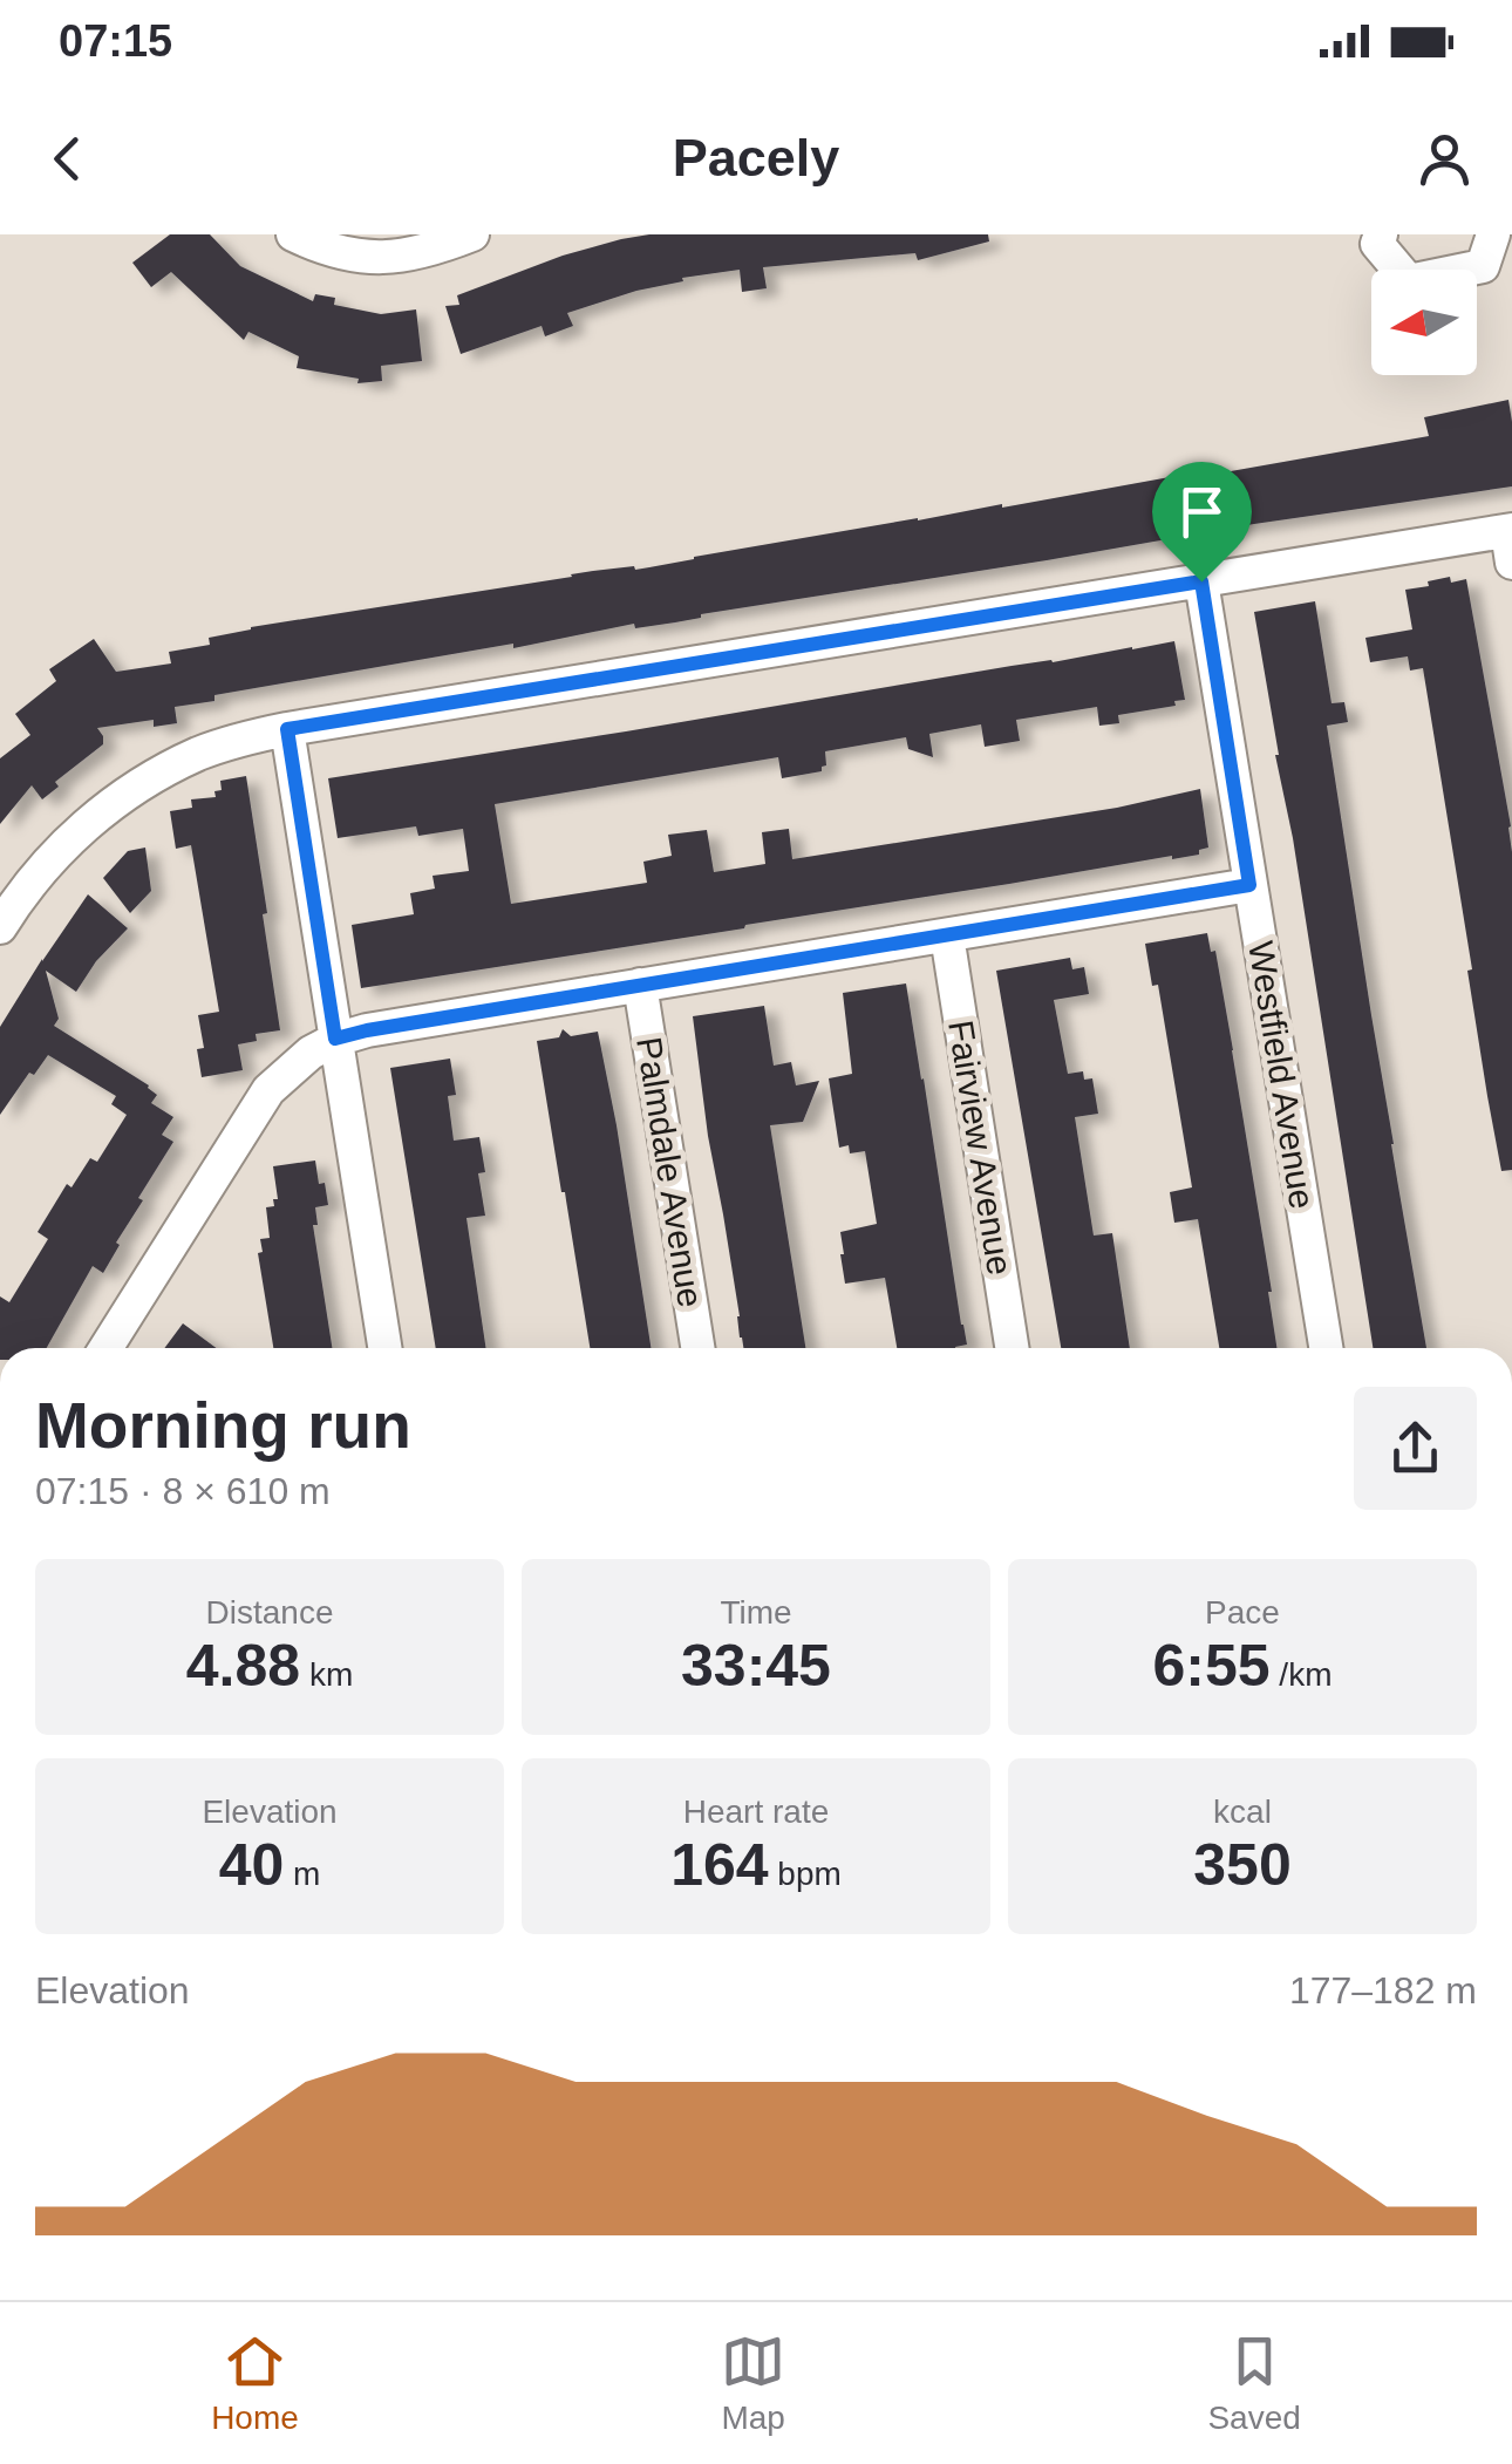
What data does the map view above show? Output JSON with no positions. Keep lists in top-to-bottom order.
{
  "streets": {
    "street": ["Westfield Avenue", "Fairview Avenue", "Palmdale Avenue"]
  },
  "north": "left",
  "page": {
    "status": "07:15",
    "header": "Pacely",
    "heading": ["Morning run", "07:15 · 8 × 610 m"],
    "stats": [
      ["Distance", "4.88 km"],
      ["Time", "33:45"],
      ["Pace", "6:55 /km"],
      ["Elevation", "40 m"],
      ["Heart rate", "164 bpm"],
      ["kcal", "350"]
    ],
    "chart": ["Elevation", "177–182 m"],
    "tabs": ["Home", "Map", "Saved"]
  }
}
